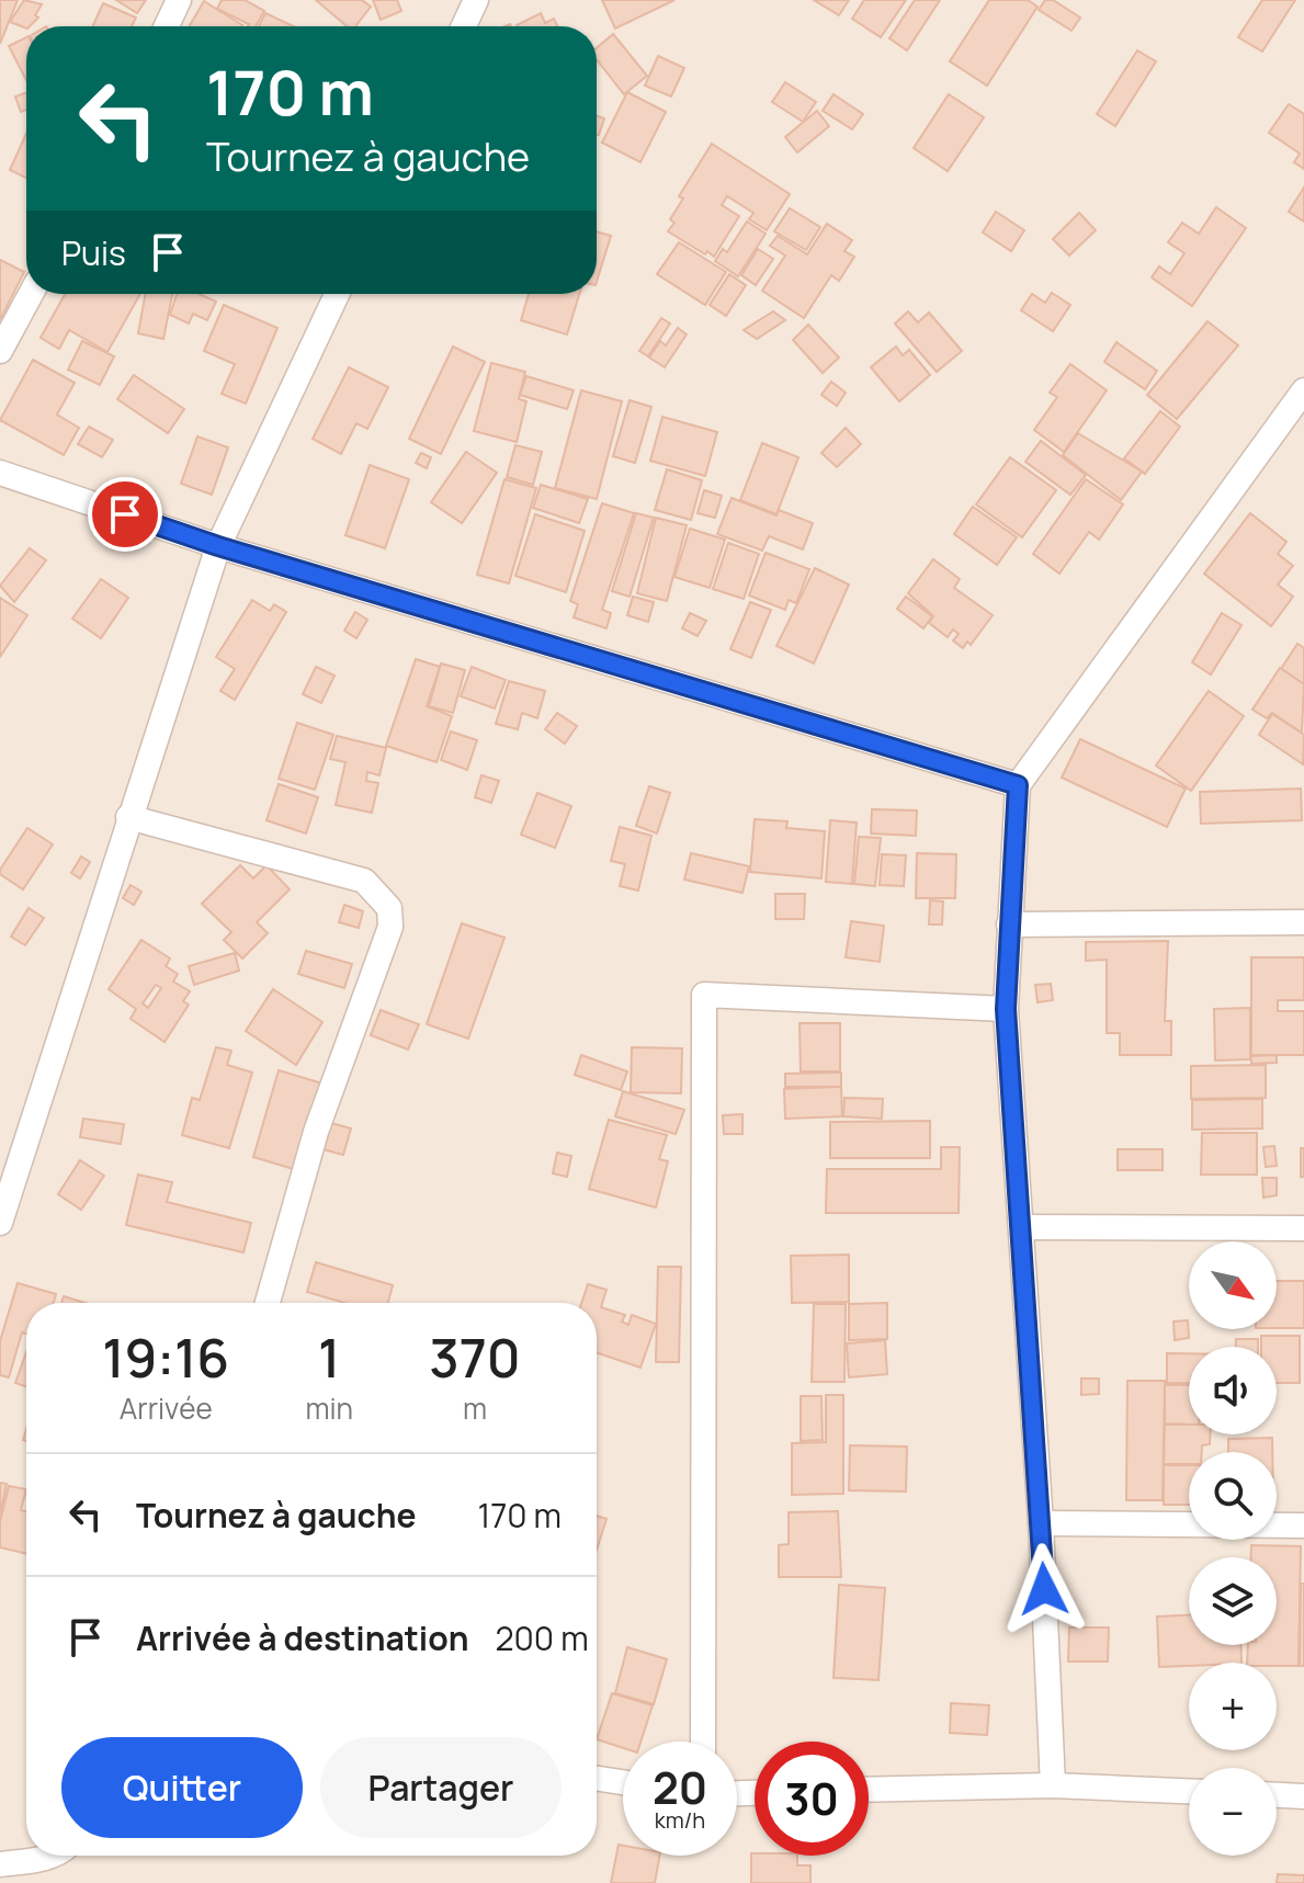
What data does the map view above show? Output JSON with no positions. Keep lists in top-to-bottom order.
{
  "north": "bottom right",
  "page": {
    "turn": ["170 m", "Tournez à gauche"],
    "then": "Puis",
    "map_buttons": ["+", "−"],
    "eta": [
      "19:16",
      "Arrivée",
      "1",
      "min",
      "370",
      "m"
    ],
    "list": [
      {
        "name": "Tournez à gauche",
        "value": "170 m"
      },
      {
        "name": "Arrivée à destination",
        "value": "200 m"
      }
    ],
    "buttons": ["Quitter", "Partager"],
    "speed": "20 km/h",
    "limit": "30"
  }
}
